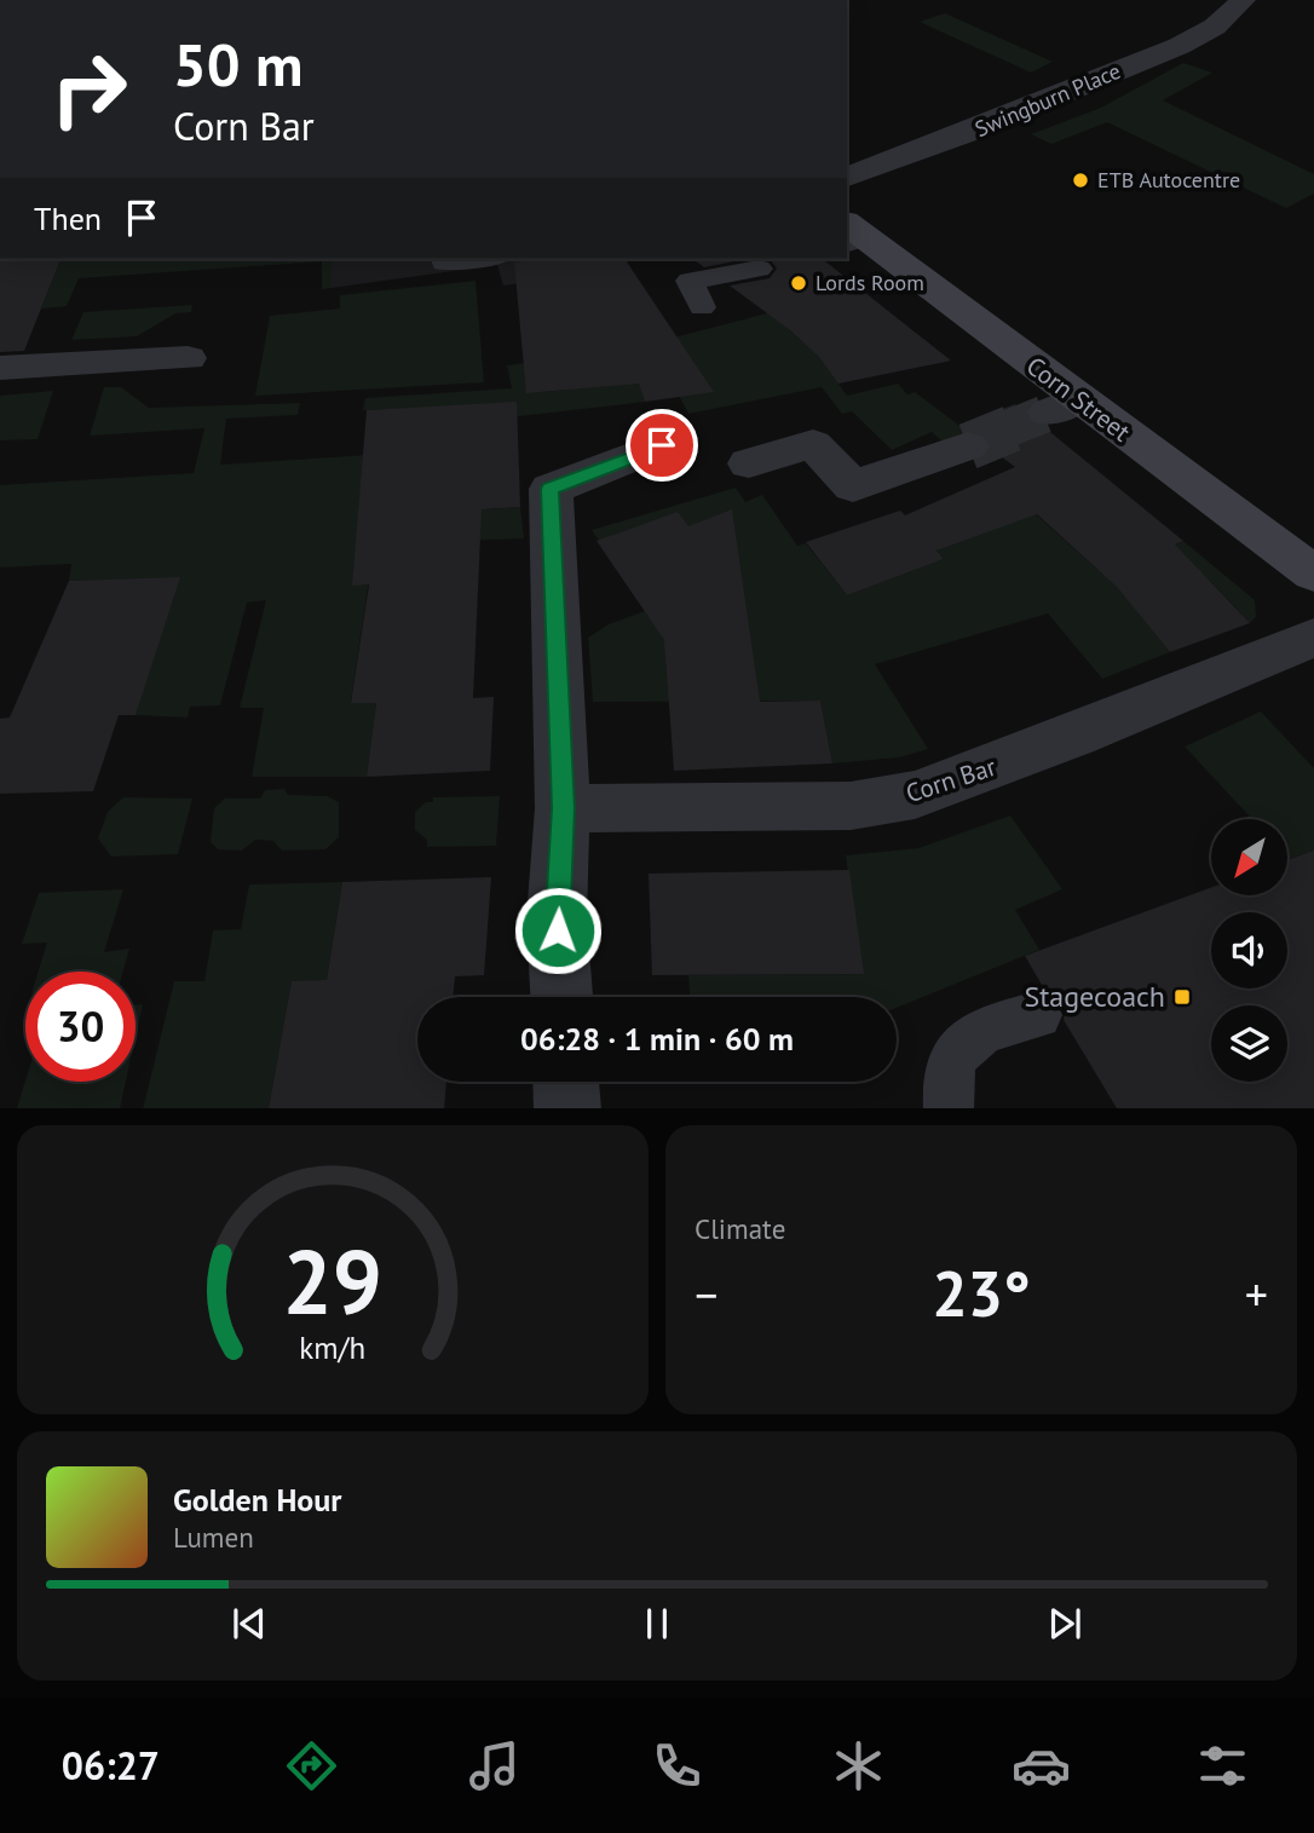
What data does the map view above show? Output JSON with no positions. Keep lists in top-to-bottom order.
{
  "streets": {
    "street": ["Swingburn Place", "Corn Street", "Corn Bar"]
  },
  "places": {
    "other": ["ETB Autocentre", "Lords Room"],
    "transit": ["Stagecoach"]
  },
  "north": "bottom left",
  "page": {
    "turn": ["50 m", "Corn Bar"],
    "then": "Then",
    "limit": "30",
    "trip": "06:28 · 1 min · 60 m",
    "tile": "Climate",
    "heat": ["−", "23°", "+"],
    "song": ["Golden Hour", "Lumen"],
    "tabs": "06:27",
    "gauge": ["29", "km/h"]
  }
}
